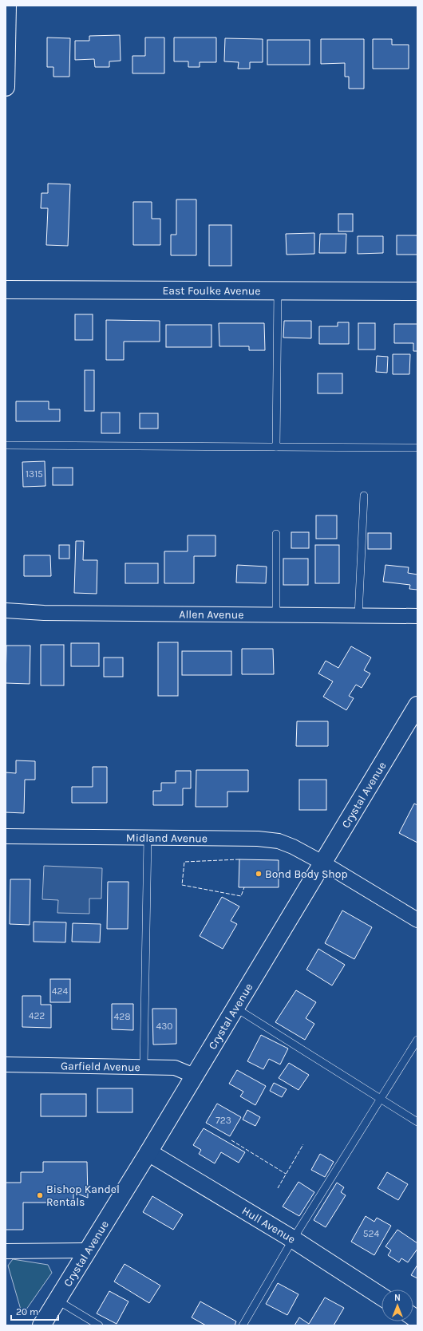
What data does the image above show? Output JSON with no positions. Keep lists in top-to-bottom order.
{
  "streets": {
    "street": [
      "East Foulke Avenue",
      "Allen Avenue",
      "Crystal Avenue",
      "Midland Avenue",
      "Garfield Avenue",
      "Hull Avenue"
    ]
  },
  "crossings": [
    ["Crystal Avenue", "Midland Avenue"],
    ["Crystal Avenue", "Garfield Avenue"],
    ["Crystal Avenue", "Hull Avenue"]
  ],
  "places": ["Bond Body Shop", "Bishop Kandel Rentals"],
  "house_numbers": [
    "1315",
    "424",
    "422",
    "428",
    "430",
    "723",
    "524"
  ],
  "scale_bar": "20 m",
  "north": "top"
}
